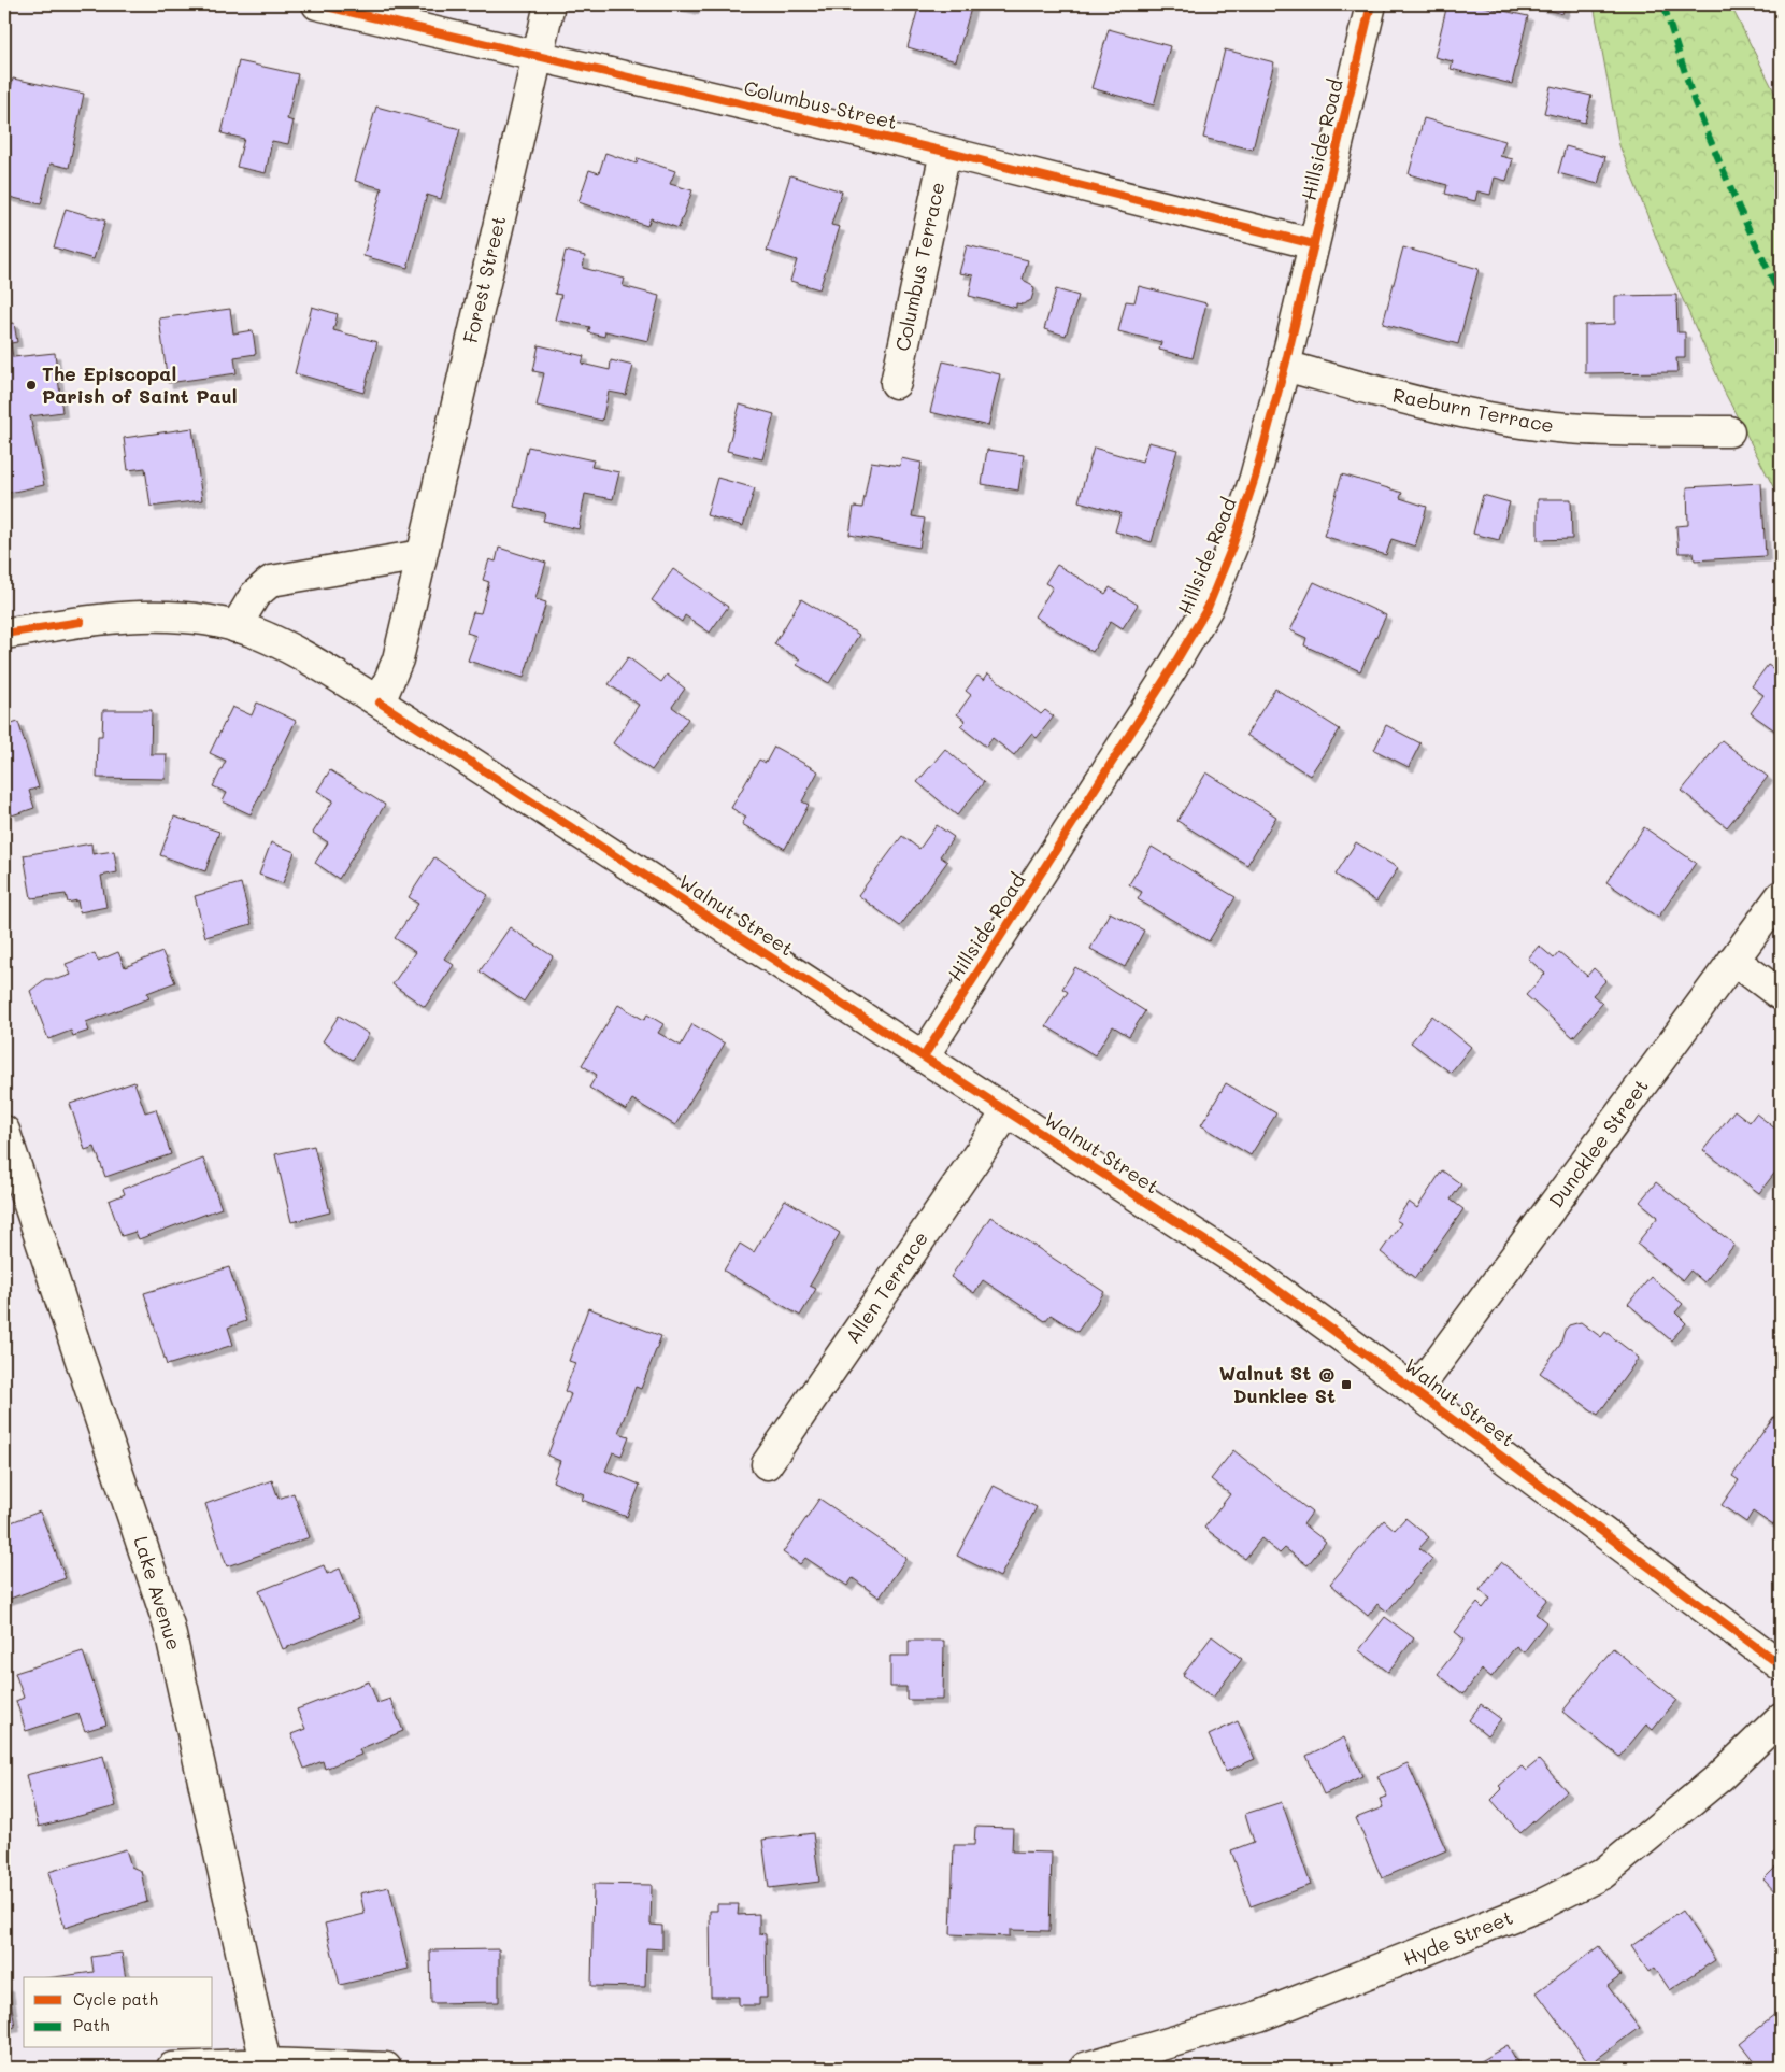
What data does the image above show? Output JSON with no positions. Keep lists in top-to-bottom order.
{
  "streets": {
    "street": [
      "Columbus Street",
      "Hillside Road",
      "Columbus Terrace",
      "Forest Street",
      "Raeburn Terrace",
      "Walnut Street",
      "Duncklee Street",
      "Allen Terrace",
      "Lake Avenue",
      "Hyde Street"
    ]
  },
  "crossings": [
    ["Columbus Street", "Hillside Road"],
    ["Columbus Street", "Columbus Terrace"],
    ["Columbus Street", "Forest Street"],
    ["Hillside Road", "Raeburn Terrace"],
    ["Hillside Road", "Walnut Street"],
    ["Forest Street", "Walnut Street"],
    ["Walnut Street", "Duncklee Street"],
    ["Walnut Street", "Allen Terrace"]
  ],
  "places": {
    "other": ["The Episcopal Parish of Saint Paul"],
    "transit": ["Walnut St @ Dunklee St"]
  },
  "legend": ["Cycle path", "Path"]
}
